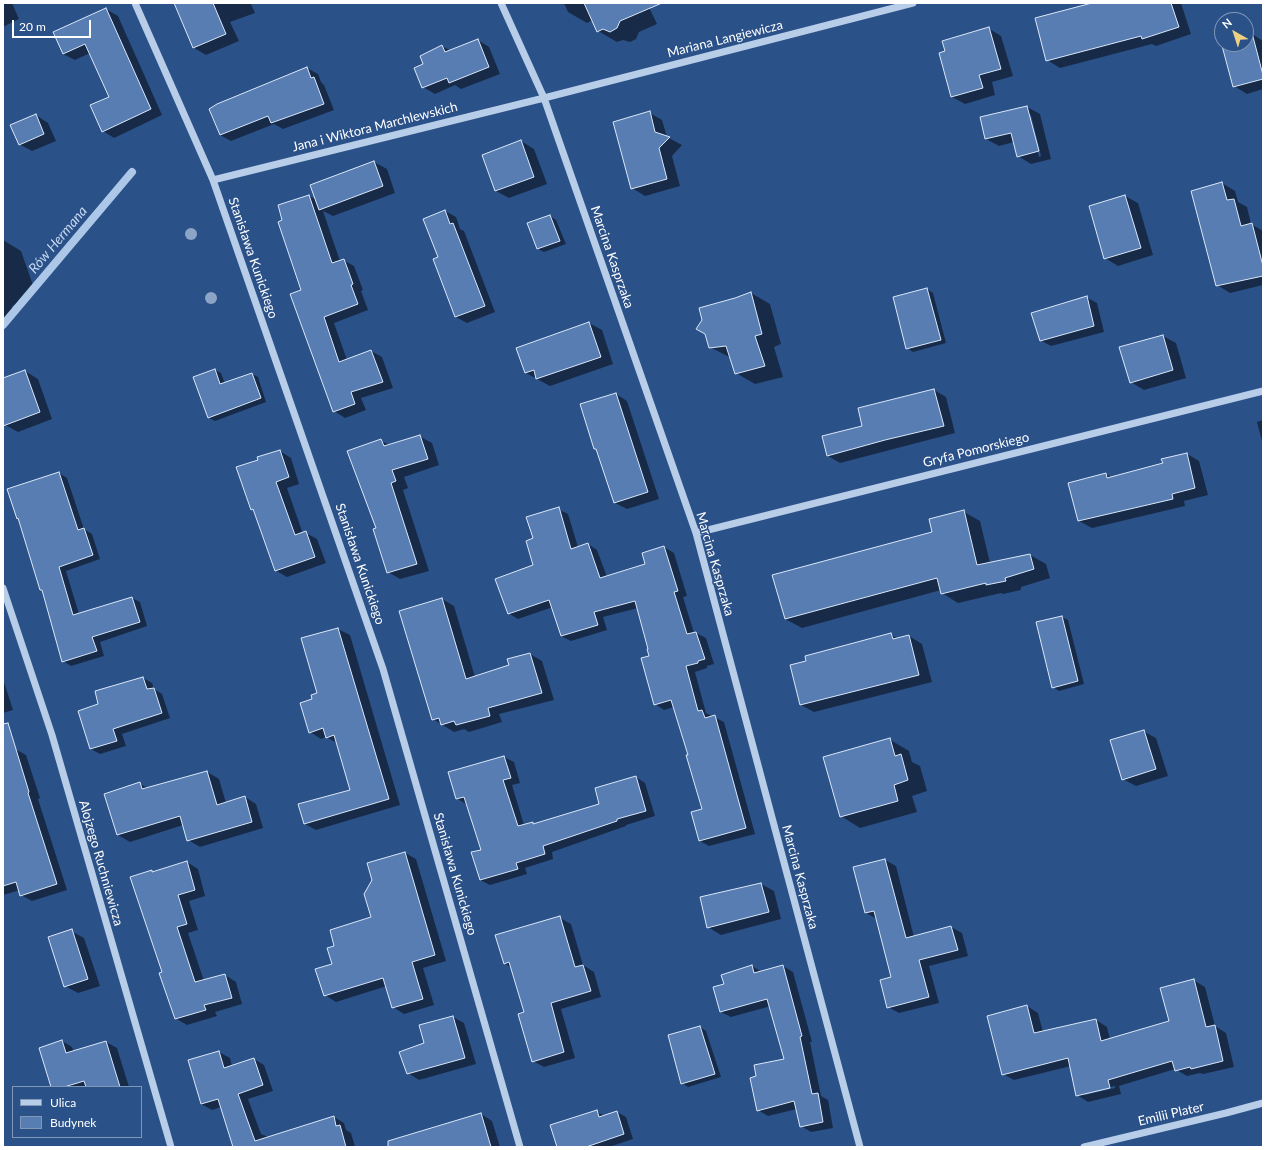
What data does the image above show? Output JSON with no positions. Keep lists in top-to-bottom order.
{
  "streets": {
    "street": [
      "Mariana Langiewicza",
      "Jana i Wiktora Marchlewskich",
      "Marcina Kasprzaka",
      "Stanisława Kunickiego",
      "Gryfa Pomorskiego",
      "Alojzego Ruchniewicza",
      "Emilii Plater"
    ]
  },
  "crossings": [
    ["Mariana Langiewicza", "Jana i Wiktora Marchlewskich"],
    ["Mariana Langiewicza", "Marcina Kasprzaka"],
    ["Jana i Wiktora Marchlewskich", "Marcina Kasprzaka"],
    ["Jana i Wiktora Marchlewskich", "Stanisława Kunickiego"],
    ["Marcina Kasprzaka", "Gryfa Pomorskiego"]
  ],
  "water": ["Rów Hermana"],
  "legend": ["Ulica", "Budynek"],
  "scale_bar": "20 m",
  "north": "top left"
}
